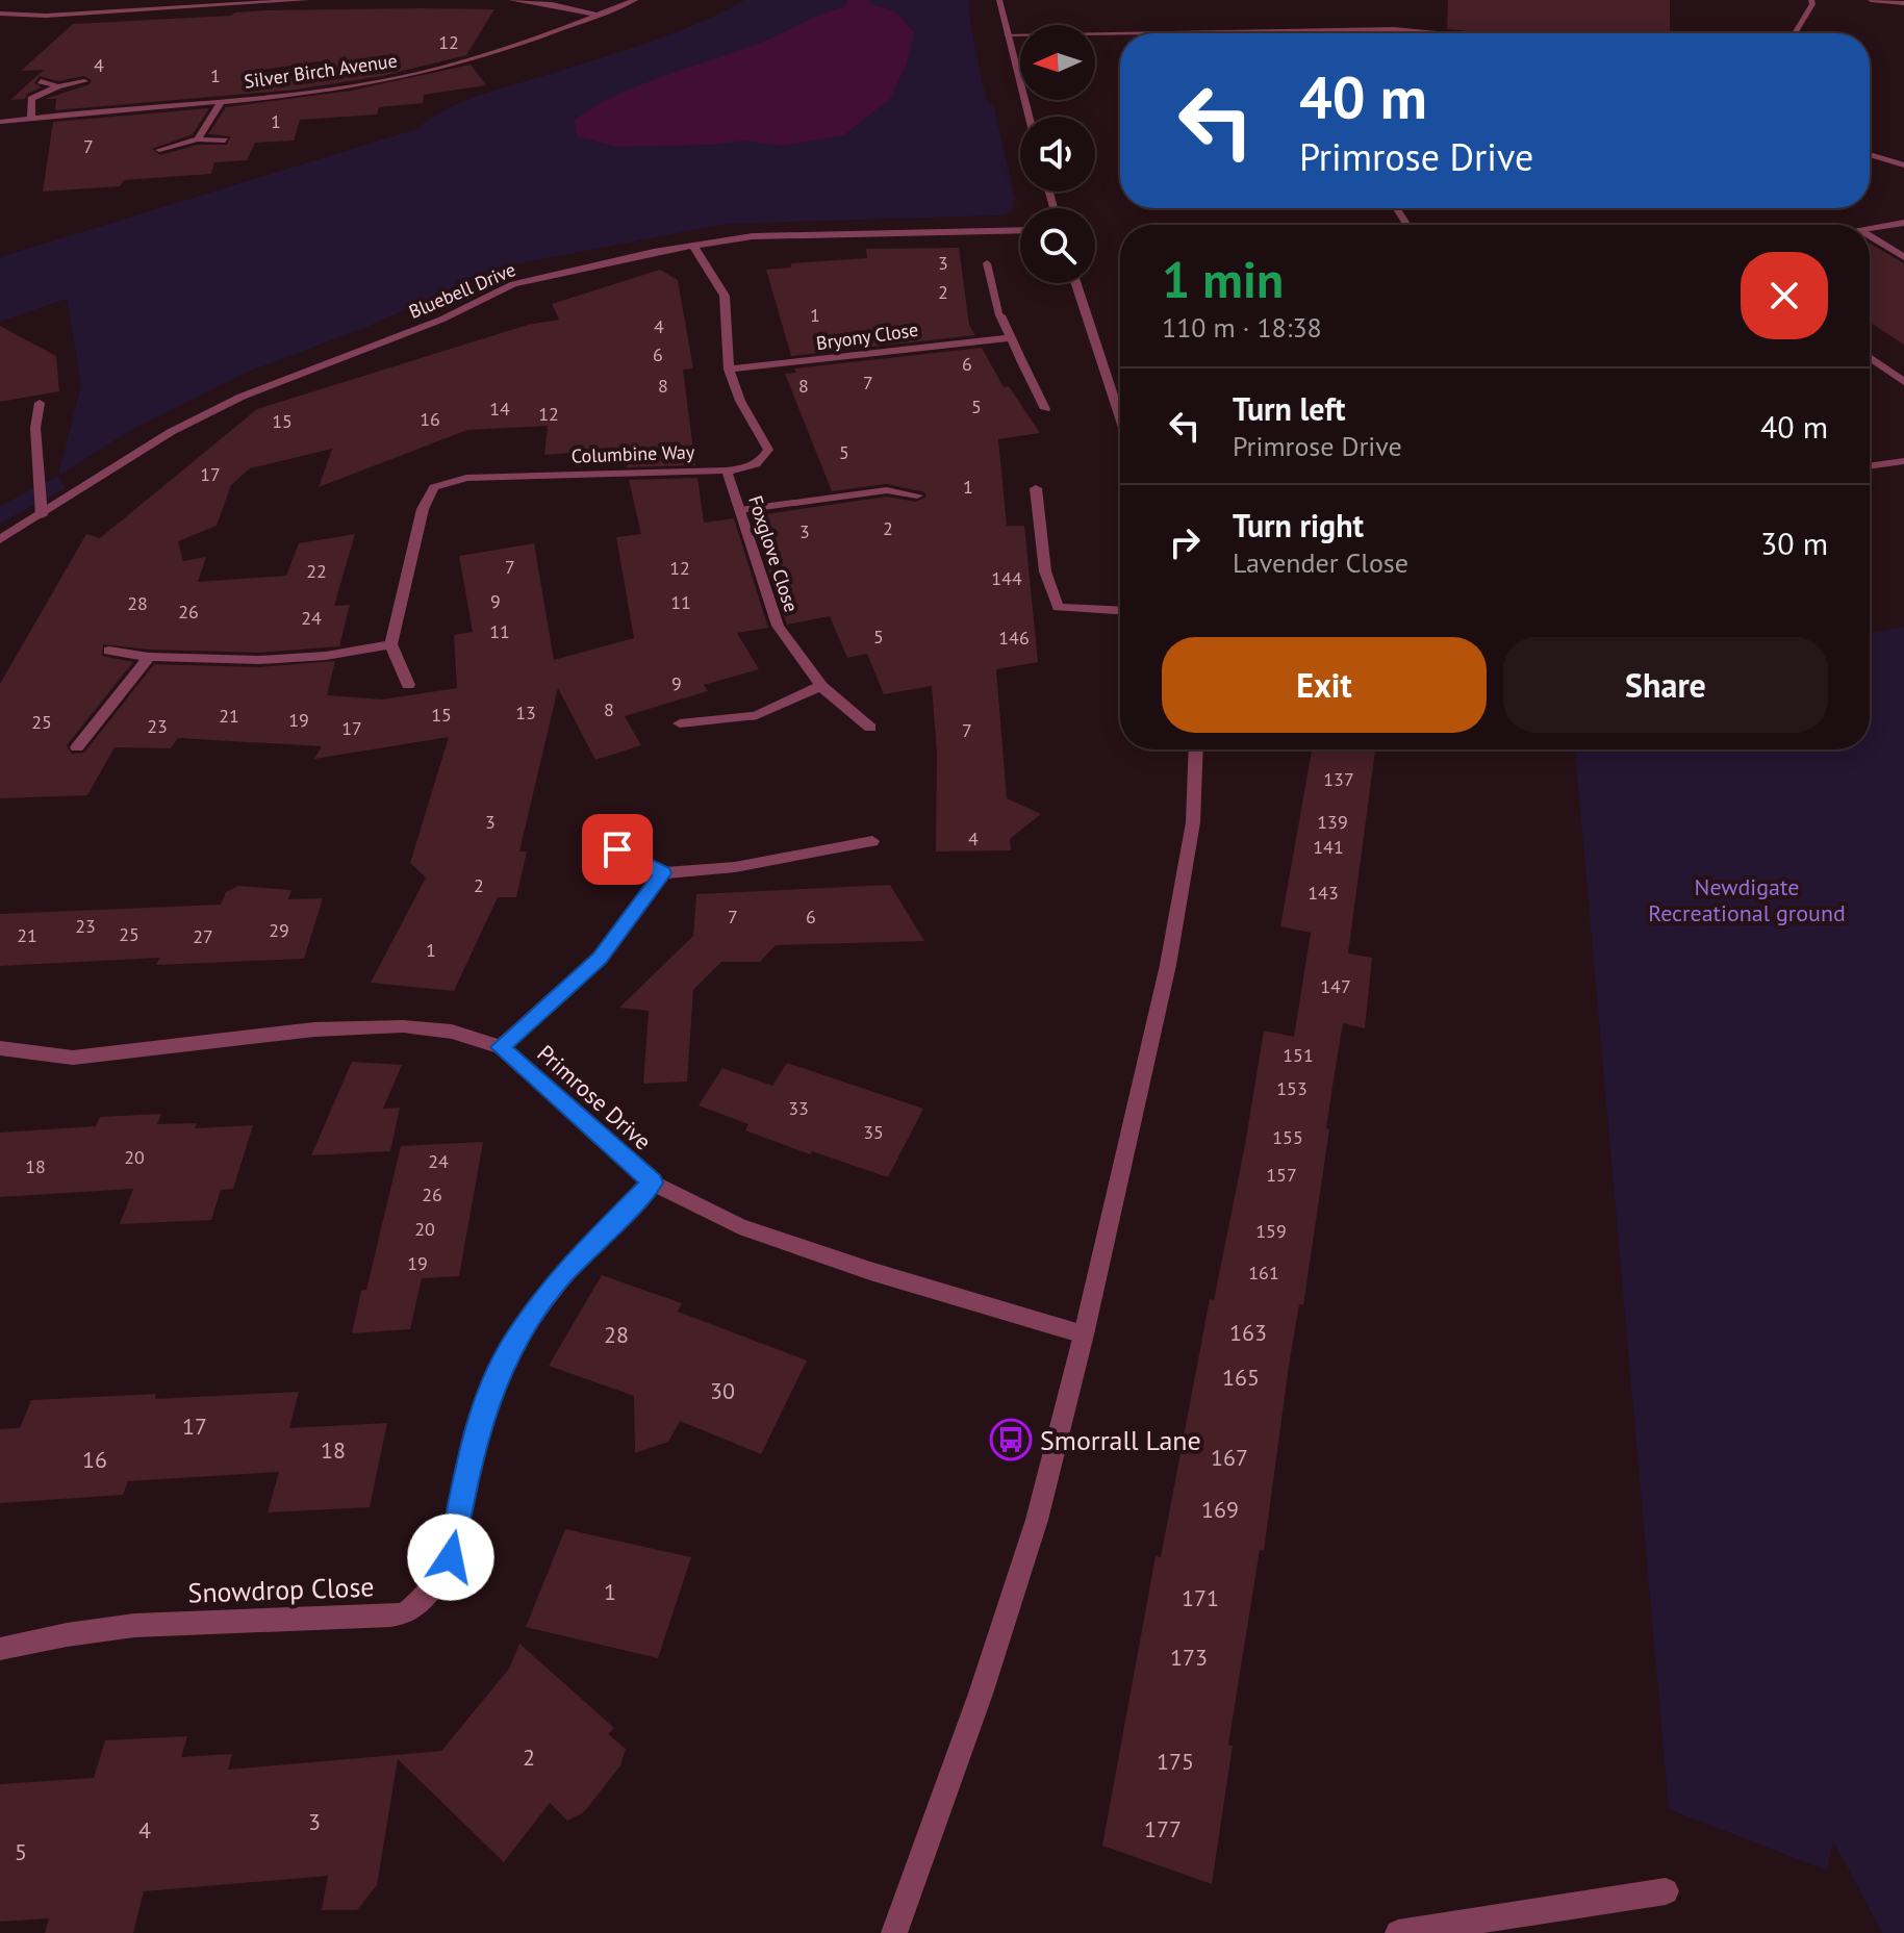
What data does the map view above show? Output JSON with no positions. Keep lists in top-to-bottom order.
{
  "streets": {
    "street": [
      "Silver Birch Avenue",
      "Bluebell Drive",
      "Bryony Close",
      "Columbine Way",
      "Foxglove Close",
      "Primrose Drive",
      "Snowdrop Close"
    ]
  },
  "crossings": [
    ["Bluebell Drive", "Columbine Way"],
    ["Bryony Close", "Columbine Way"],
    ["Columbine Way", "Foxglove Close"],
    ["Primrose Drive", "Snowdrop Close"]
  ],
  "parks": ["Newdigate Recreational ground"],
  "places": {
    "bus stop": ["Smorrall Lane"]
  },
  "house_numbers": [
    "12",
    "4",
    "1",
    "1",
    "7",
    "3",
    "2",
    "1",
    "4",
    "6",
    "6",
    "7",
    "8",
    "8",
    "5",
    "14",
    "12",
    "16",
    "15",
    "5",
    "17",
    "1",
    "2",
    "3",
    "7",
    "12",
    "22",
    "144",
    "9",
    "11",
    "28",
    "26",
    "24",
    "11",
    "5",
    "146",
    "9",
    "8",
    "13",
    "15",
    "21",
    "19",
    "25",
    "23",
    "17",
    "7",
    "137",
    "3",
    "139",
    "4",
    "141",
    "2",
    "143",
    "7",
    "6",
    "23",
    "29",
    "25",
    "21",
    "27",
    "1",
    "147",
    "151",
    "153",
    "33",
    "35",
    "155",
    "20",
    "24",
    "18",
    "157",
    "26",
    "20",
    "159",
    "19",
    "161",
    "163",
    "28",
    "165",
    "30",
    "17",
    "18",
    "167",
    "16",
    "169",
    "1",
    "171",
    "173",
    "2",
    "175",
    "3",
    "177",
    "4",
    "5"
  ],
  "north": "left",
  "page": {
    "turn": ["40 m", "Primrose Drive"],
    "heading": ["1 min", "110 m · 18:38"],
    "list": [
      {
        "name": "Turn left",
        "note": "Primrose Drive",
        "value": "40 m"
      },
      {
        "name": "Turn right",
        "note": "Lavender Close",
        "value": "30 m"
      }
    ],
    "buttons": ["Exit", "Share"]
  }
}
